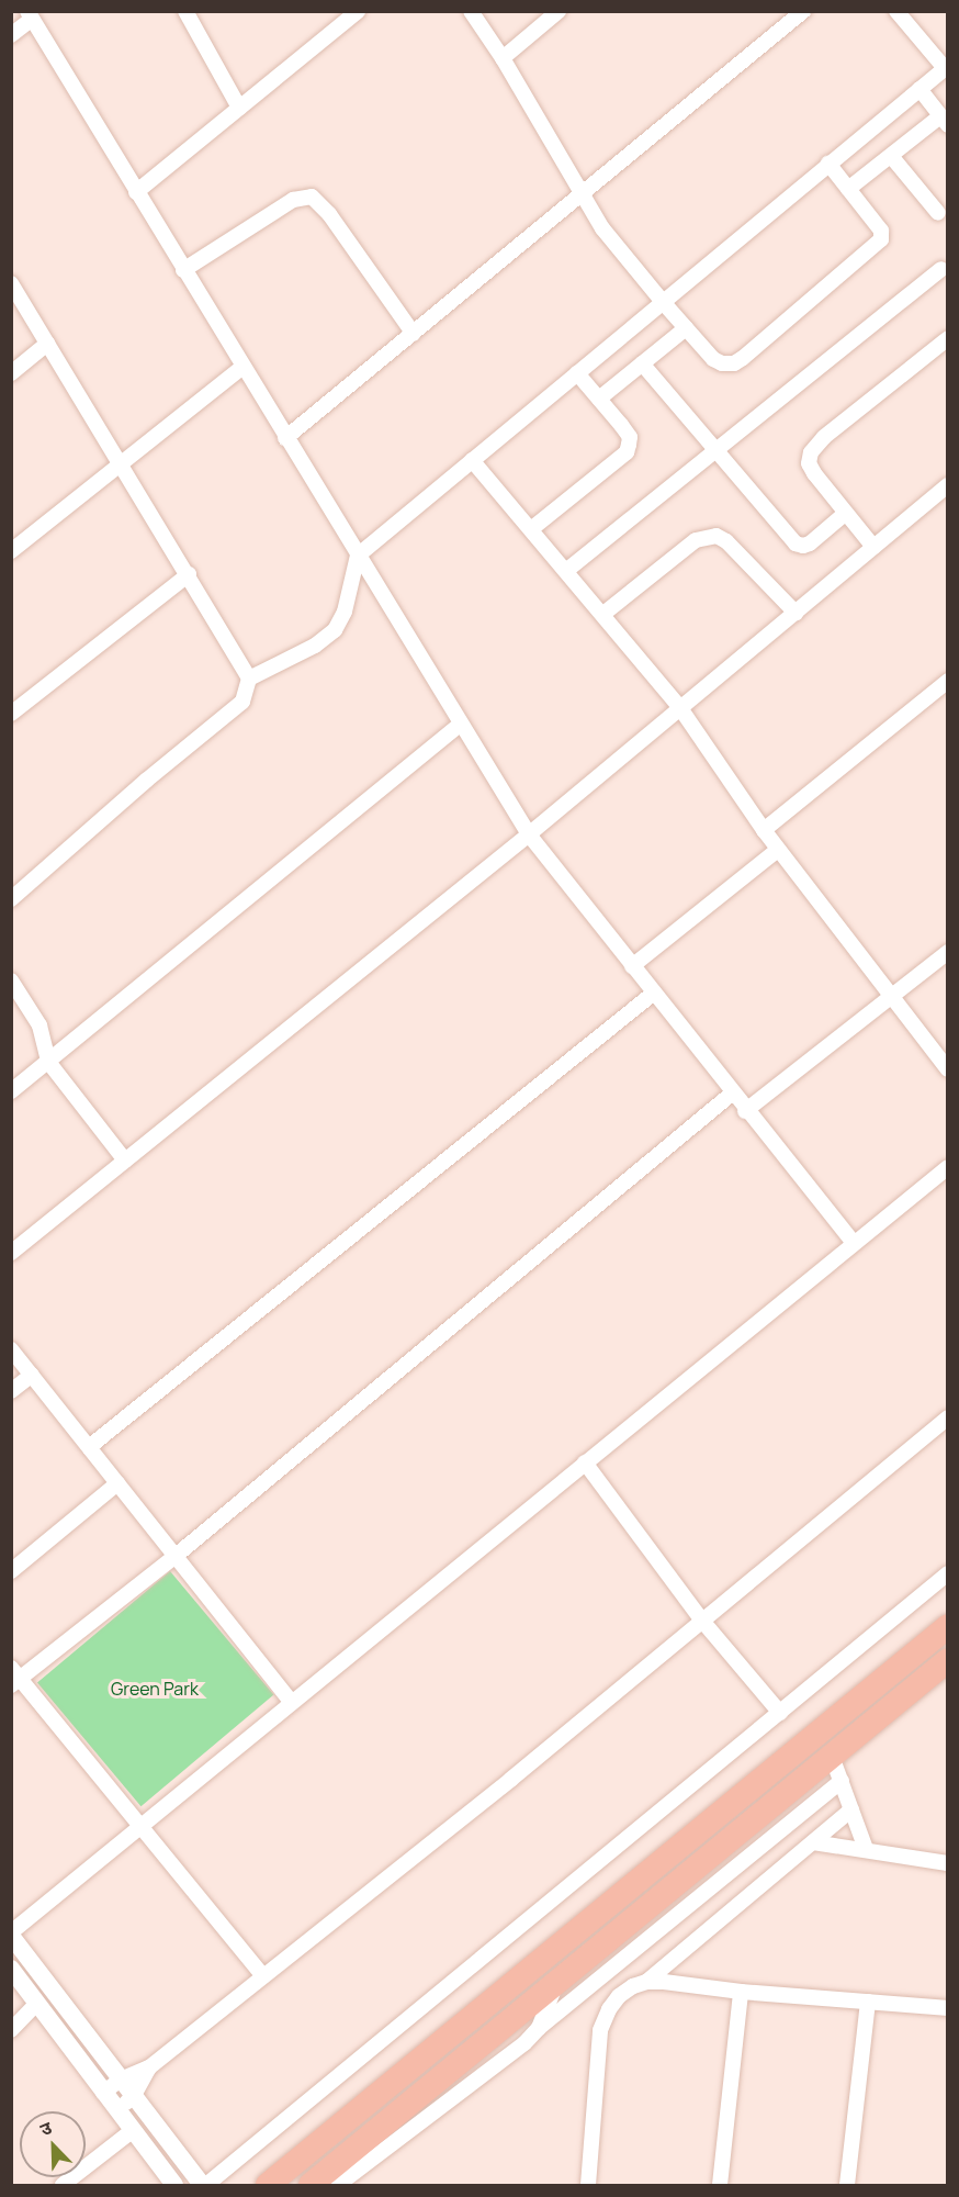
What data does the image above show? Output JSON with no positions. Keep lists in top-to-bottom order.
{
  "parks": ["Green Park"],
  "north": "top left"
}
